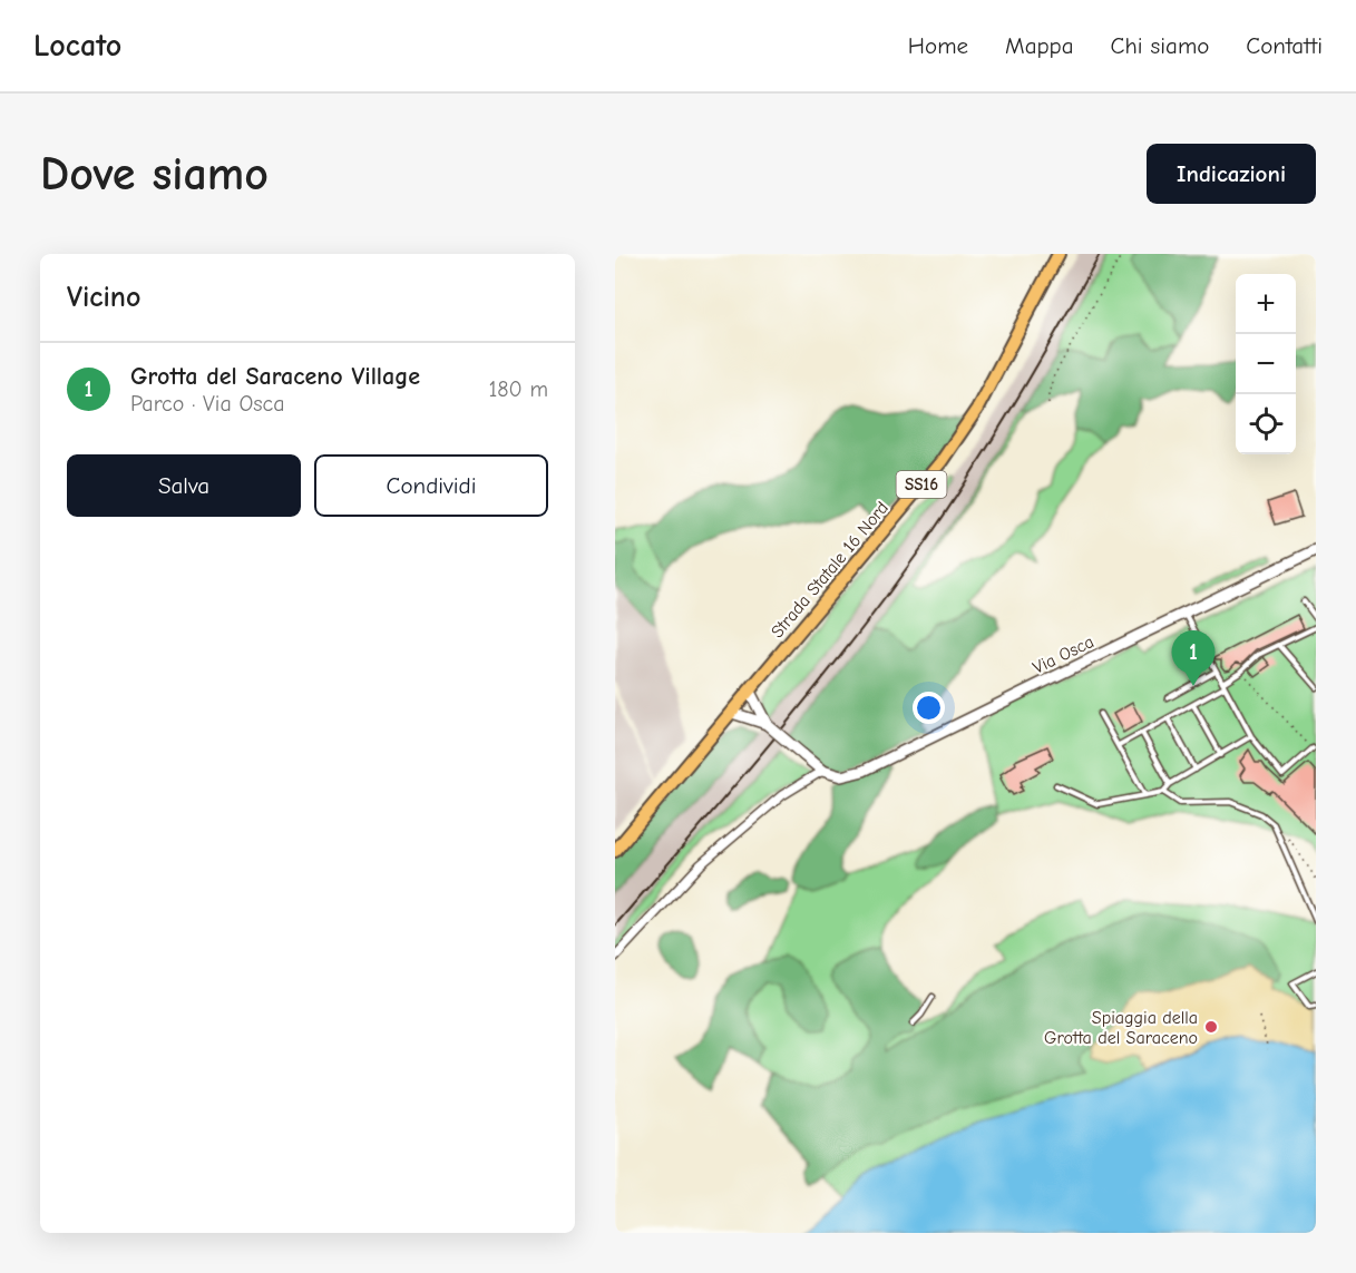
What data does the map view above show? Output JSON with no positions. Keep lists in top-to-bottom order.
{
  "streets": {
    "main road": ["SS16", "Strada Statale 16 Nord"],
    "street": ["Via Osca"]
  },
  "places": ["Spiaggia della Grotta del Saraceno"],
  "page": {
    "header": "Locato",
    "nav": [
      "Home",
      "Mappa",
      "Chi siamo",
      "Contatti"
    ],
    "buttons": [
      "Indicazioni",
      ["Salva", "Condividi"]
    ],
    "title": "Dove siamo",
    "heading": "Vicino",
    "map_buttons": ["+", "−"],
    "list": [
      {
        "mark": "1",
        "name": "Grotta del Saraceno Village",
        "note": "Parco · Via Osca",
        "value": "180 m"
      }
    ],
    "pins": "1"
  }
}
